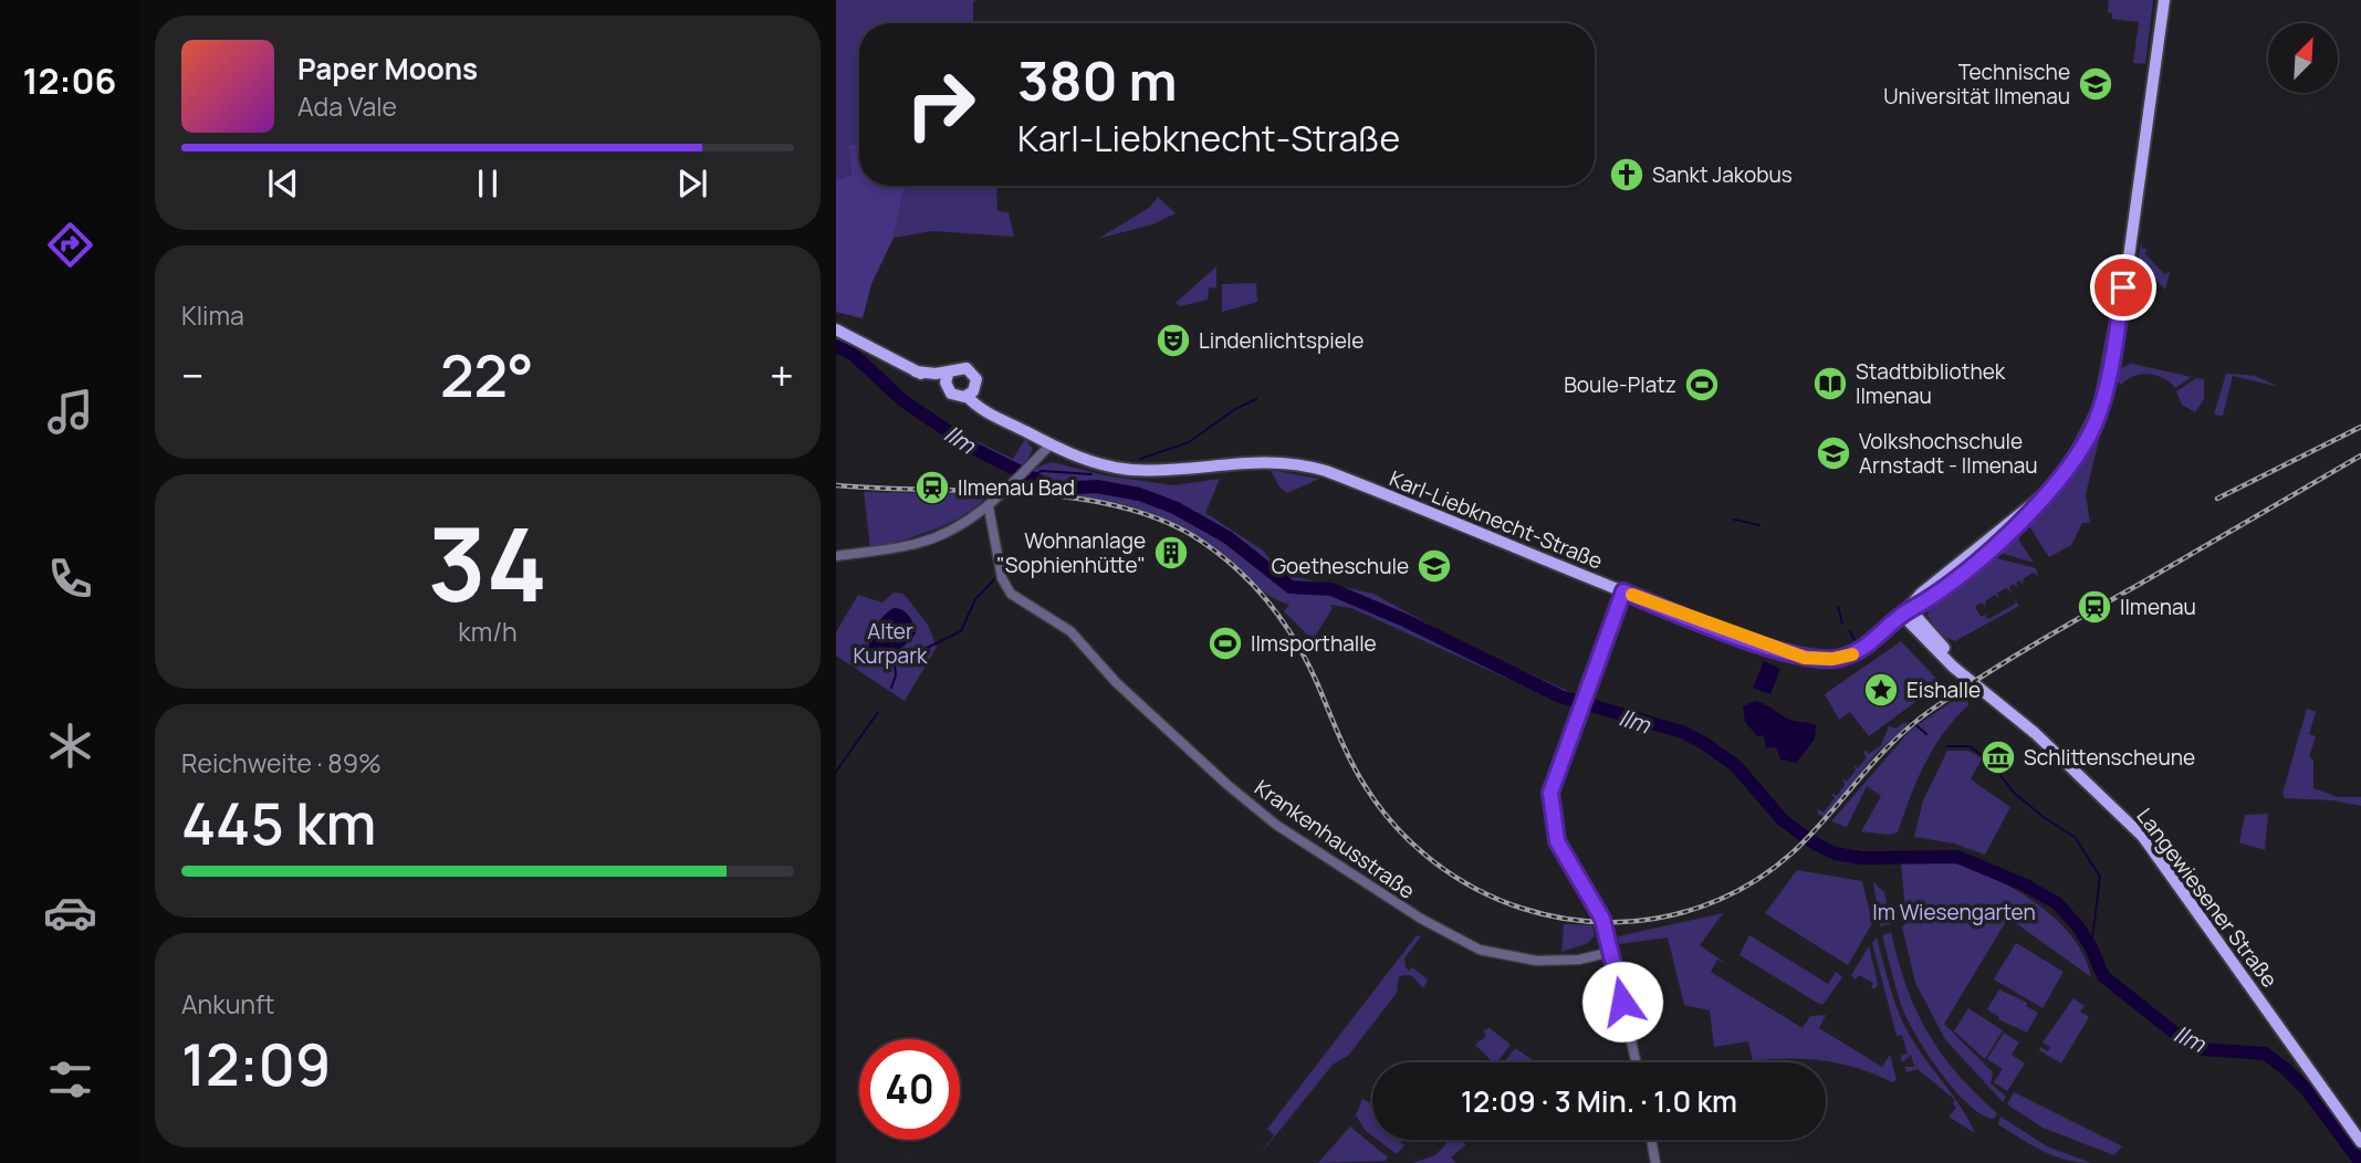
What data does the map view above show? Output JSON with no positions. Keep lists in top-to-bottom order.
{
  "streets": {
    "main road": ["Karl-Liebknecht-Straße", "Langewiesener Straße"],
    "street": ["Krankenhausstraße"]
  },
  "crossings": [
    ["Karl-Liebknecht-Straße", "Langewiesener Straße"]
  ],
  "water": ["Ilm"],
  "parks": ["Alter Kurpark", "Im Wiesengarten"],
  "places": {
    "school or university": ["Technische Universität Ilmenau", "Volkshochschule Arnstadt - Ilmenau", "Goetheschule"],
    "church": ["Sankt Jakobus"],
    "theatre": ["Lindenlichtspiele"],
    "library": ["Stadtbibliothek Ilmenau"],
    "sports": ["Boule-Platz", "Ilmsporthalle"],
    "station": ["Ilmenau Bad", "Ilmenau"],
    "building": ["Wohnanlage \"Sophienhütte\""],
    "place": ["Eishalle"],
    "museum": ["Schlittenscheune"]
  },
  "north": "top right",
  "page": {
    "tabs": "12:06",
    "turn": ["380 m", "Karl-Liebknecht-Straße"],
    "song": ["Paper Moons", "Ada Vale"],
    "tile": [
      "Klima",
      ["34", "km/h"],
      ["Reichweite · 89%", "445 km"],
      ["Ankunft", "12:09"]
    ],
    "heat": ["−", "22°", "+"],
    "limit": "40",
    "trip": "12:09 · 3 Min. · 1.0 km"
  }
}
